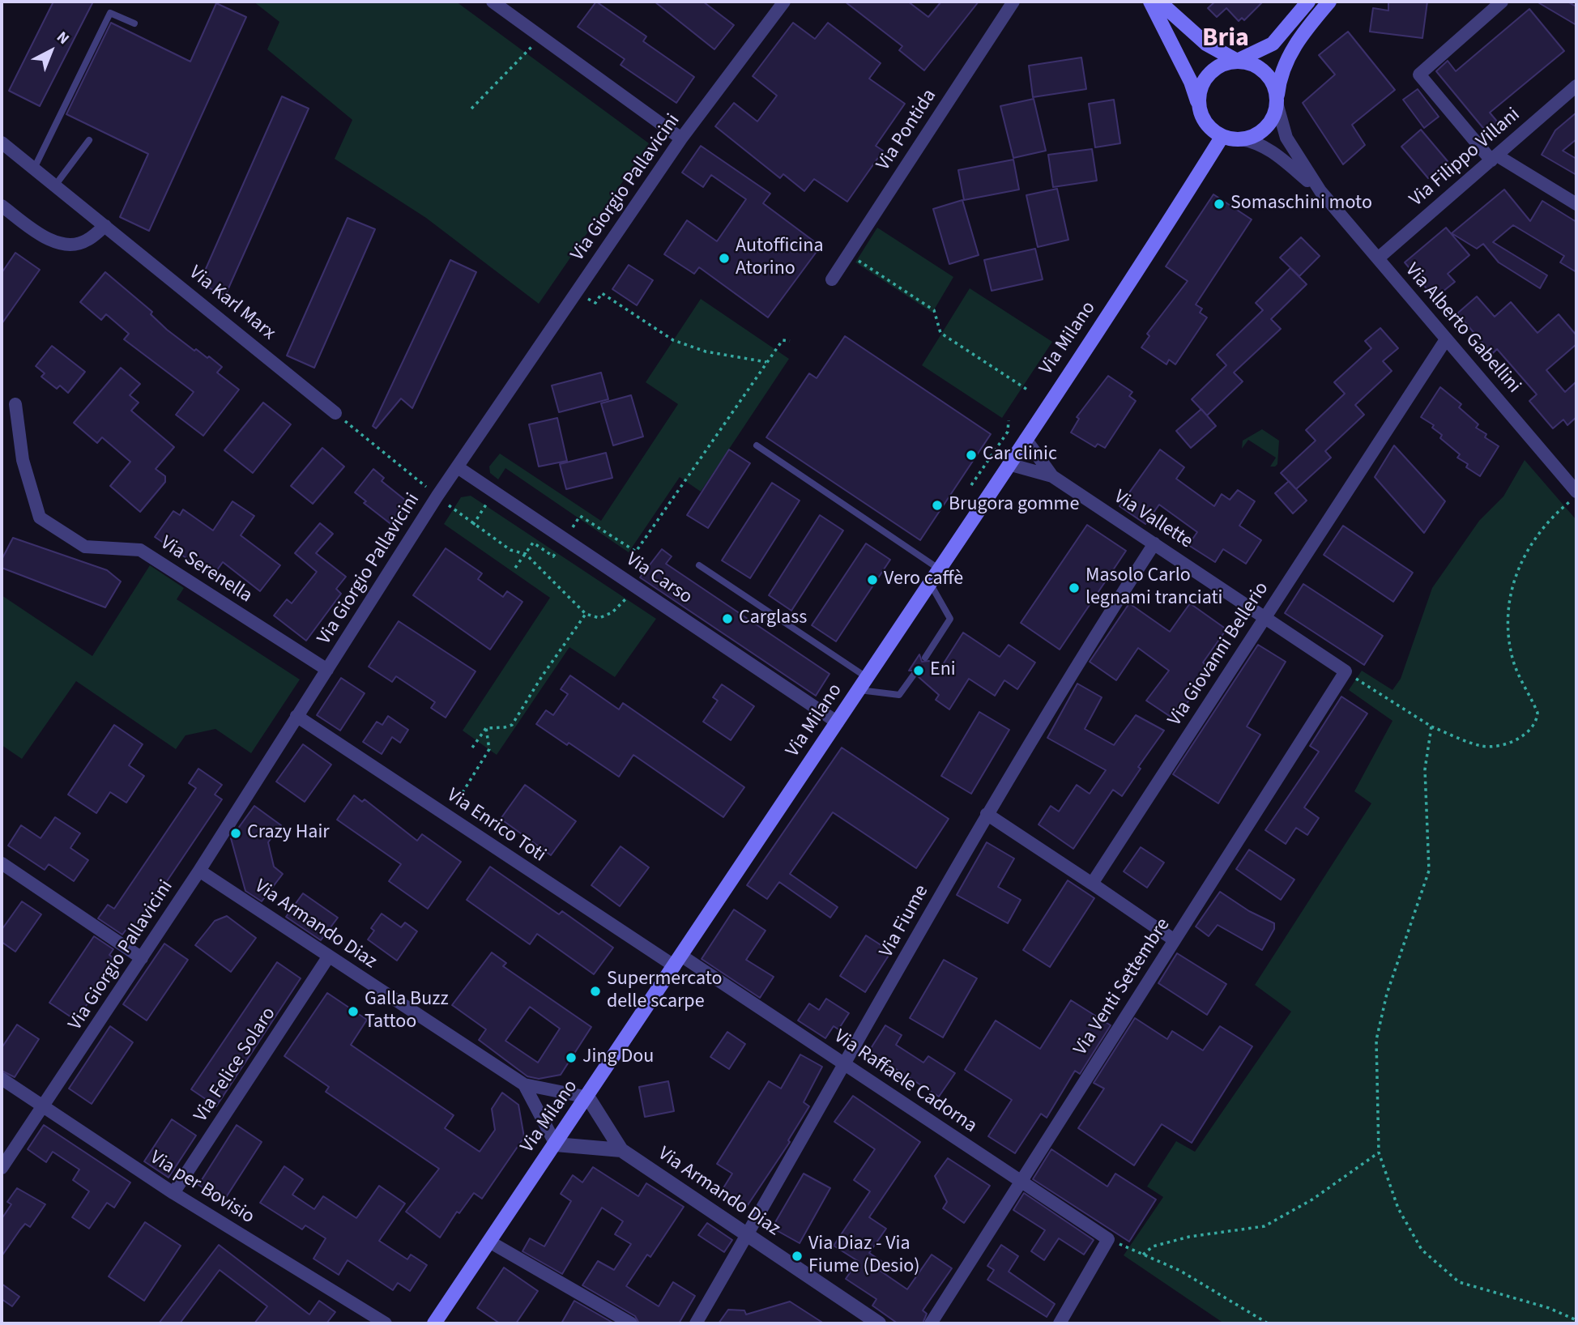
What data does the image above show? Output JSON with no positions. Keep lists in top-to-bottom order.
{
  "streets": {
    "main road": ["Via Milano"],
    "street": [
      "Via Pontida",
      "Via Filippo Villani",
      "Via Giorgio Pallavicini",
      "Via Karl Marx",
      "Via Alberto Gabellini",
      "Via Vallette",
      "Via Serenella",
      "Via Carso",
      "Via Giovanni Bellerio",
      "Via Enrico Toti",
      "Via Fiume",
      "Via Armando Diaz",
      "Via Venti Settembre",
      "Via Felice Solaro",
      "Via Raffaele Cadorna",
      "Via per Bovisio"
    ]
  },
  "crossings": [
    ["Via Filippo Villani", "Via Alberto Gabellini"],
    ["Via Giorgio Pallavicini", "Via Serenella"],
    ["Via Giorgio Pallavicini", "Via Carso"],
    ["Via Giorgio Pallavicini", "Via Enrico Toti"],
    ["Via Giorgio Pallavicini", "Via Armando Diaz"],
    ["Via Giorgio Pallavicini", "Via per Bovisio"],
    ["Via Alberto Gabellini", "Via Milano"],
    ["Via Alberto Gabellini", "Via Giovanni Bellerio"],
    ["Via Milano", "Via Vallette"],
    ["Via Milano", "Via Carso"],
    ["Via Milano", "Via Enrico Toti"],
    ["Via Milano", "Via Armando Diaz"],
    ["Via Milano", "Via Raffaele Cadorna"],
    ["Via Vallette", "Via Giovanni Bellerio"],
    ["Via Vallette", "Via Fiume"],
    ["Via Vallette", "Via Venti Settembre"],
    ["Via Enrico Toti", "Via Raffaele Cadorna"],
    ["Via Fiume", "Via Armando Diaz"],
    ["Via Fiume", "Via Raffaele Cadorna"],
    ["Via Armando Diaz", "Via Felice Solaro"],
    ["Via Venti Settembre", "Via Raffaele Cadorna"],
    ["Via Felice Solaro", "Via per Bovisio"]
  ],
  "districts": ["Bria"],
  "places": [
    "Somaschini moto",
    "Autofficina Atorino",
    "Car clinic",
    "Brugora gomme",
    "Vero caffè",
    "Masolo Carlo legnami tranciati",
    "Carglass",
    "Eni",
    "Crazy Hair",
    "Supermercato delle scarpe",
    "Galla Buzz Tattoo",
    "Jing Dou",
    "Via Diaz - Via Fiume (Desio)"
  ],
  "north": "top right"
}
